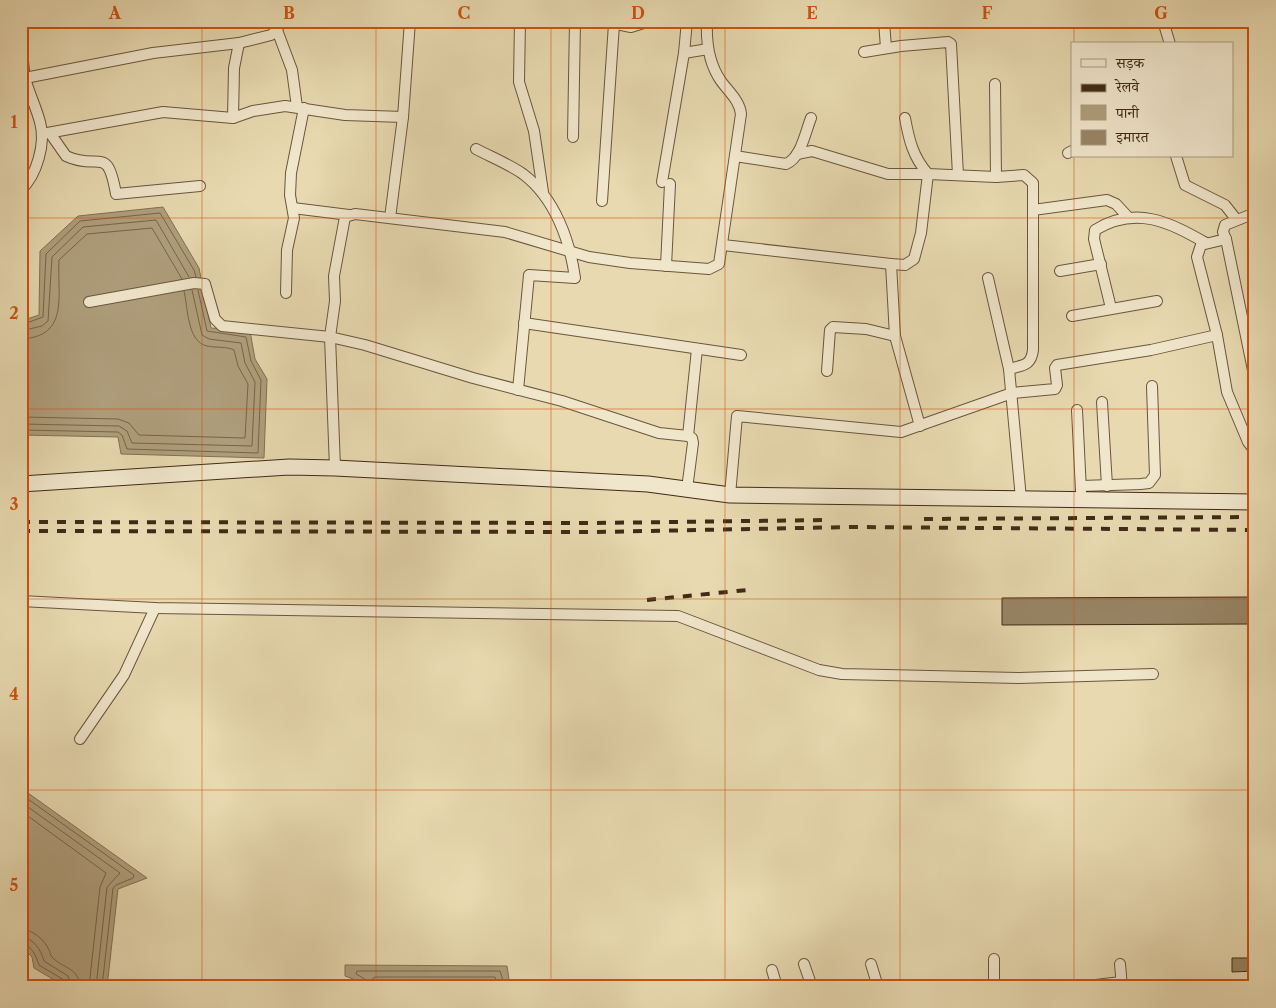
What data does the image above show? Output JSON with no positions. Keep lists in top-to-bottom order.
{
  "legend": [
    "सड़क",
    "रेलवे",
    "पानी",
    "इमारत"
  ],
  "grid": {
    "columns": [
      "A",
      "B",
      "C",
      "D",
      "E",
      "F",
      "G"
    ],
    "rows": [
      "1",
      "2",
      "3",
      "4",
      "5"
    ]
  }
}
